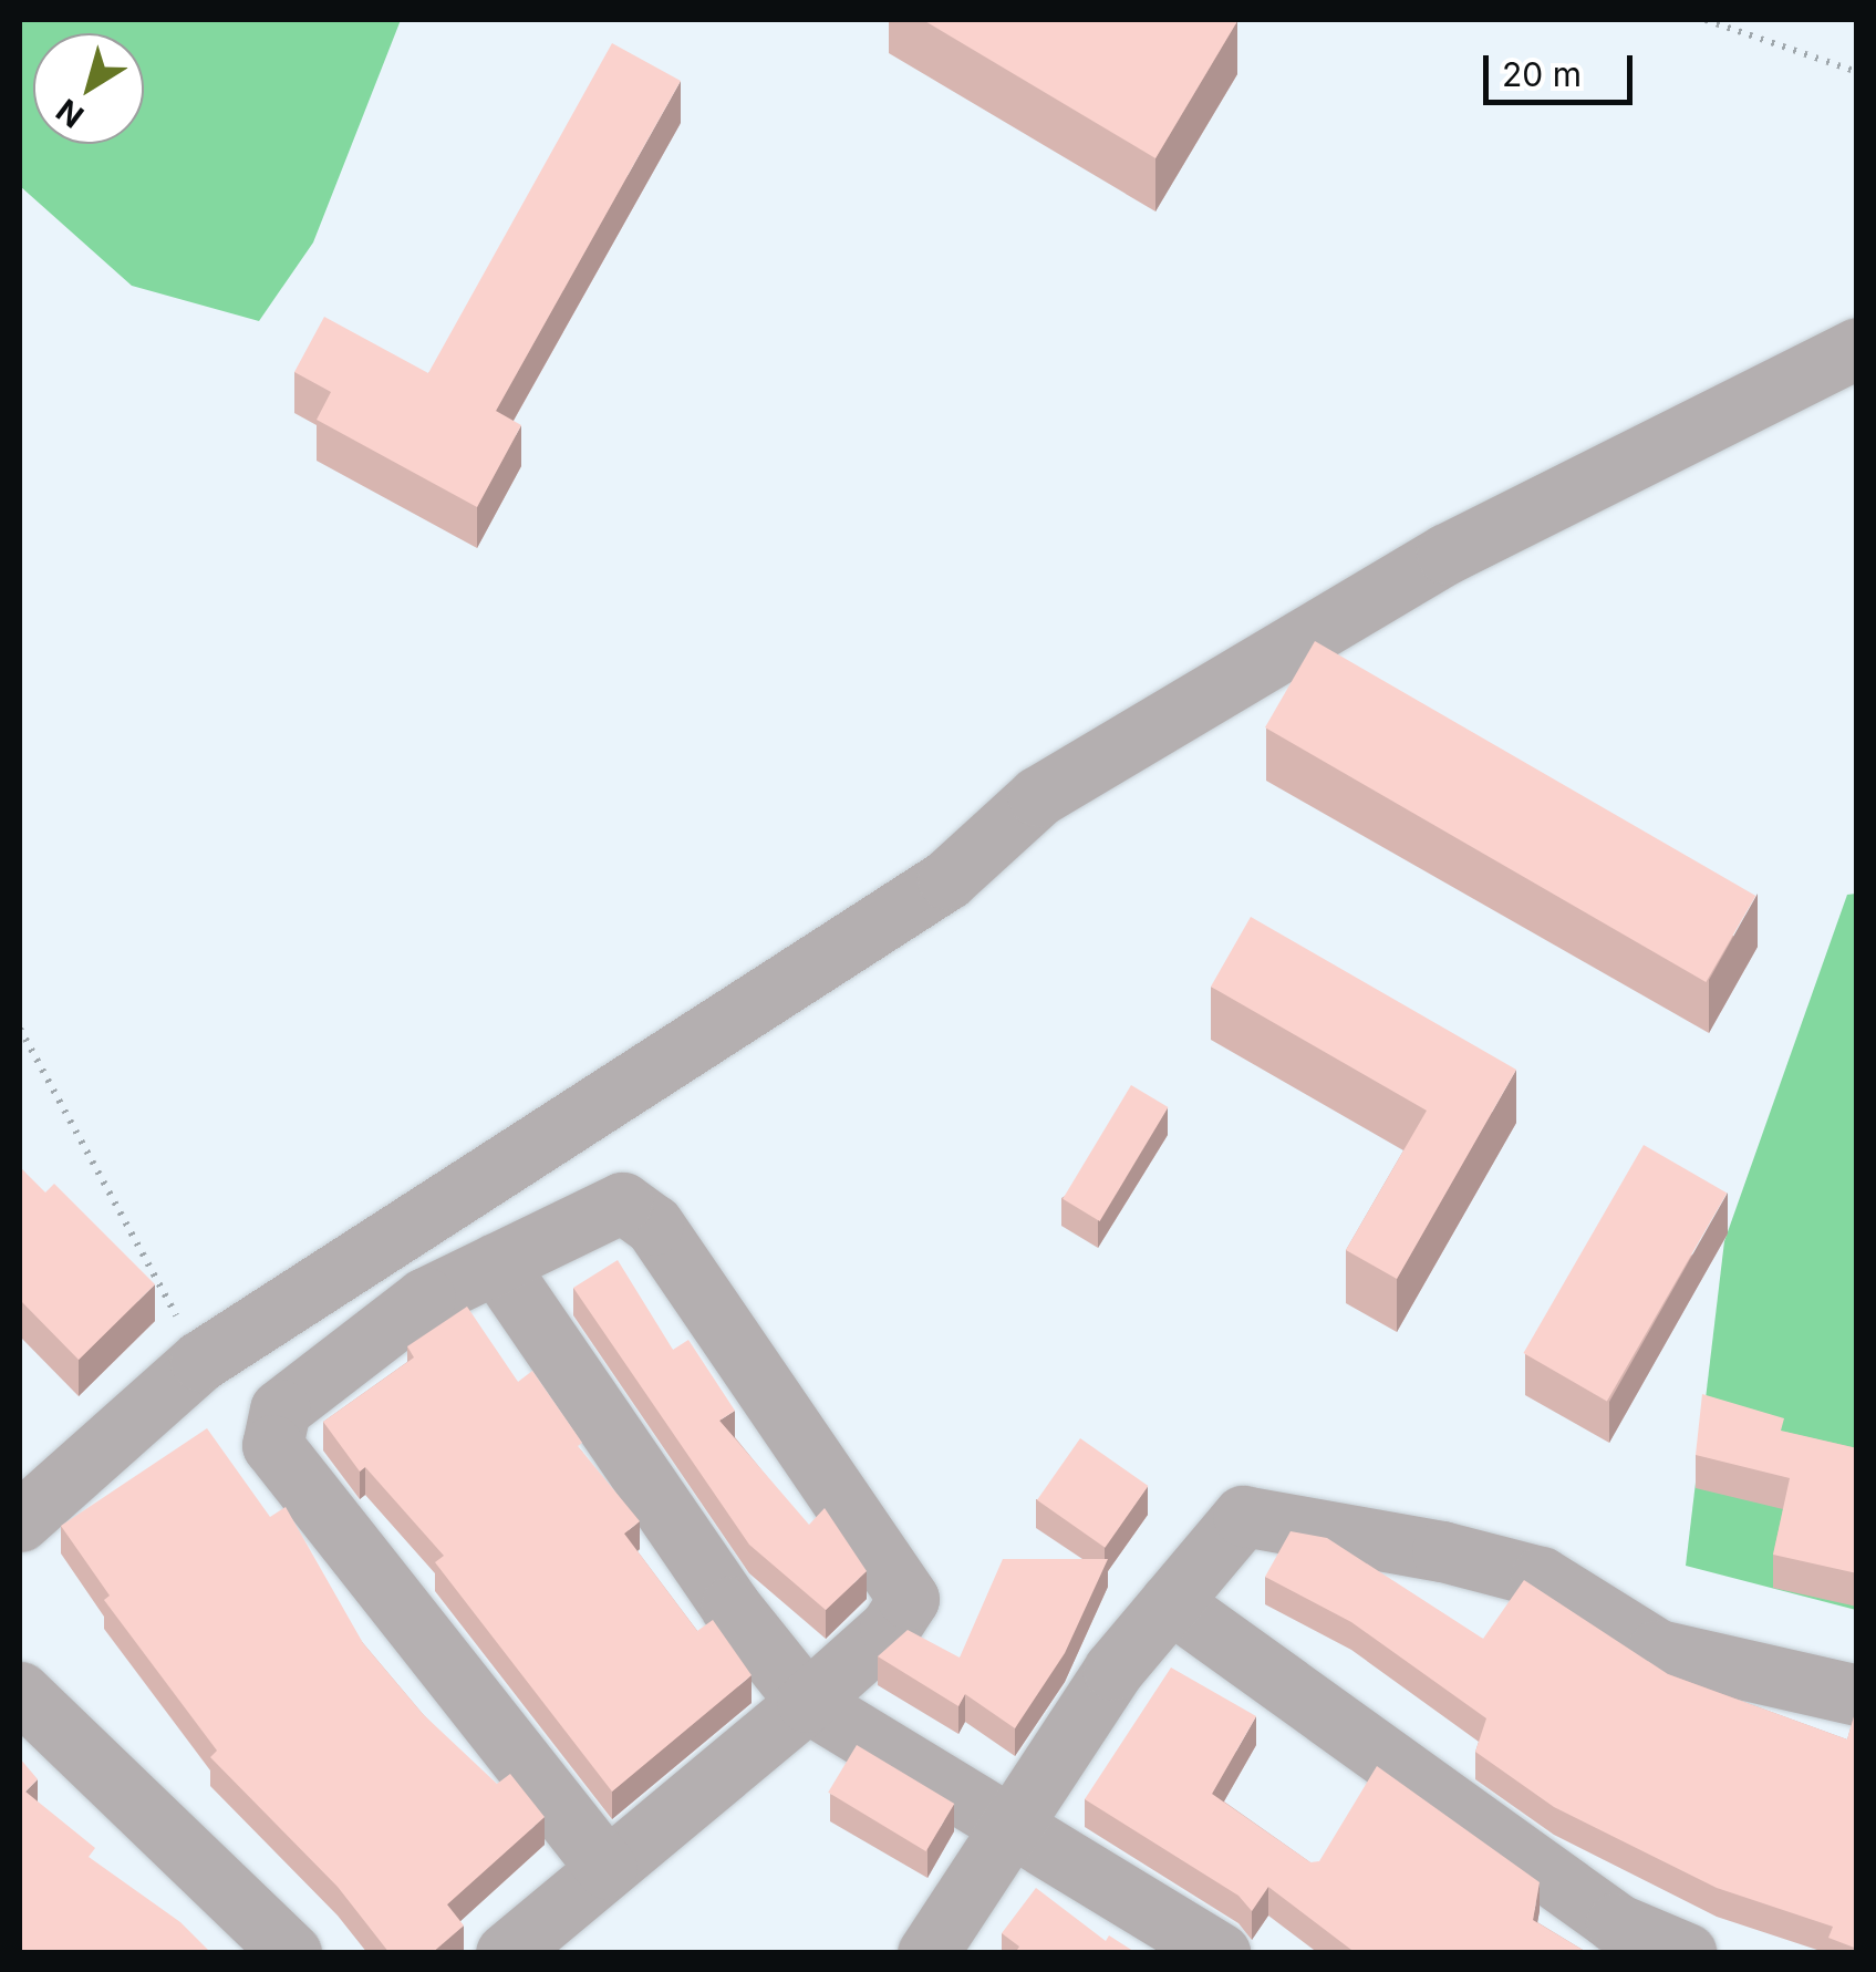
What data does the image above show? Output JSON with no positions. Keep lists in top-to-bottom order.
{
  "scale_bar": "20 m",
  "north": "bottom left"
}
